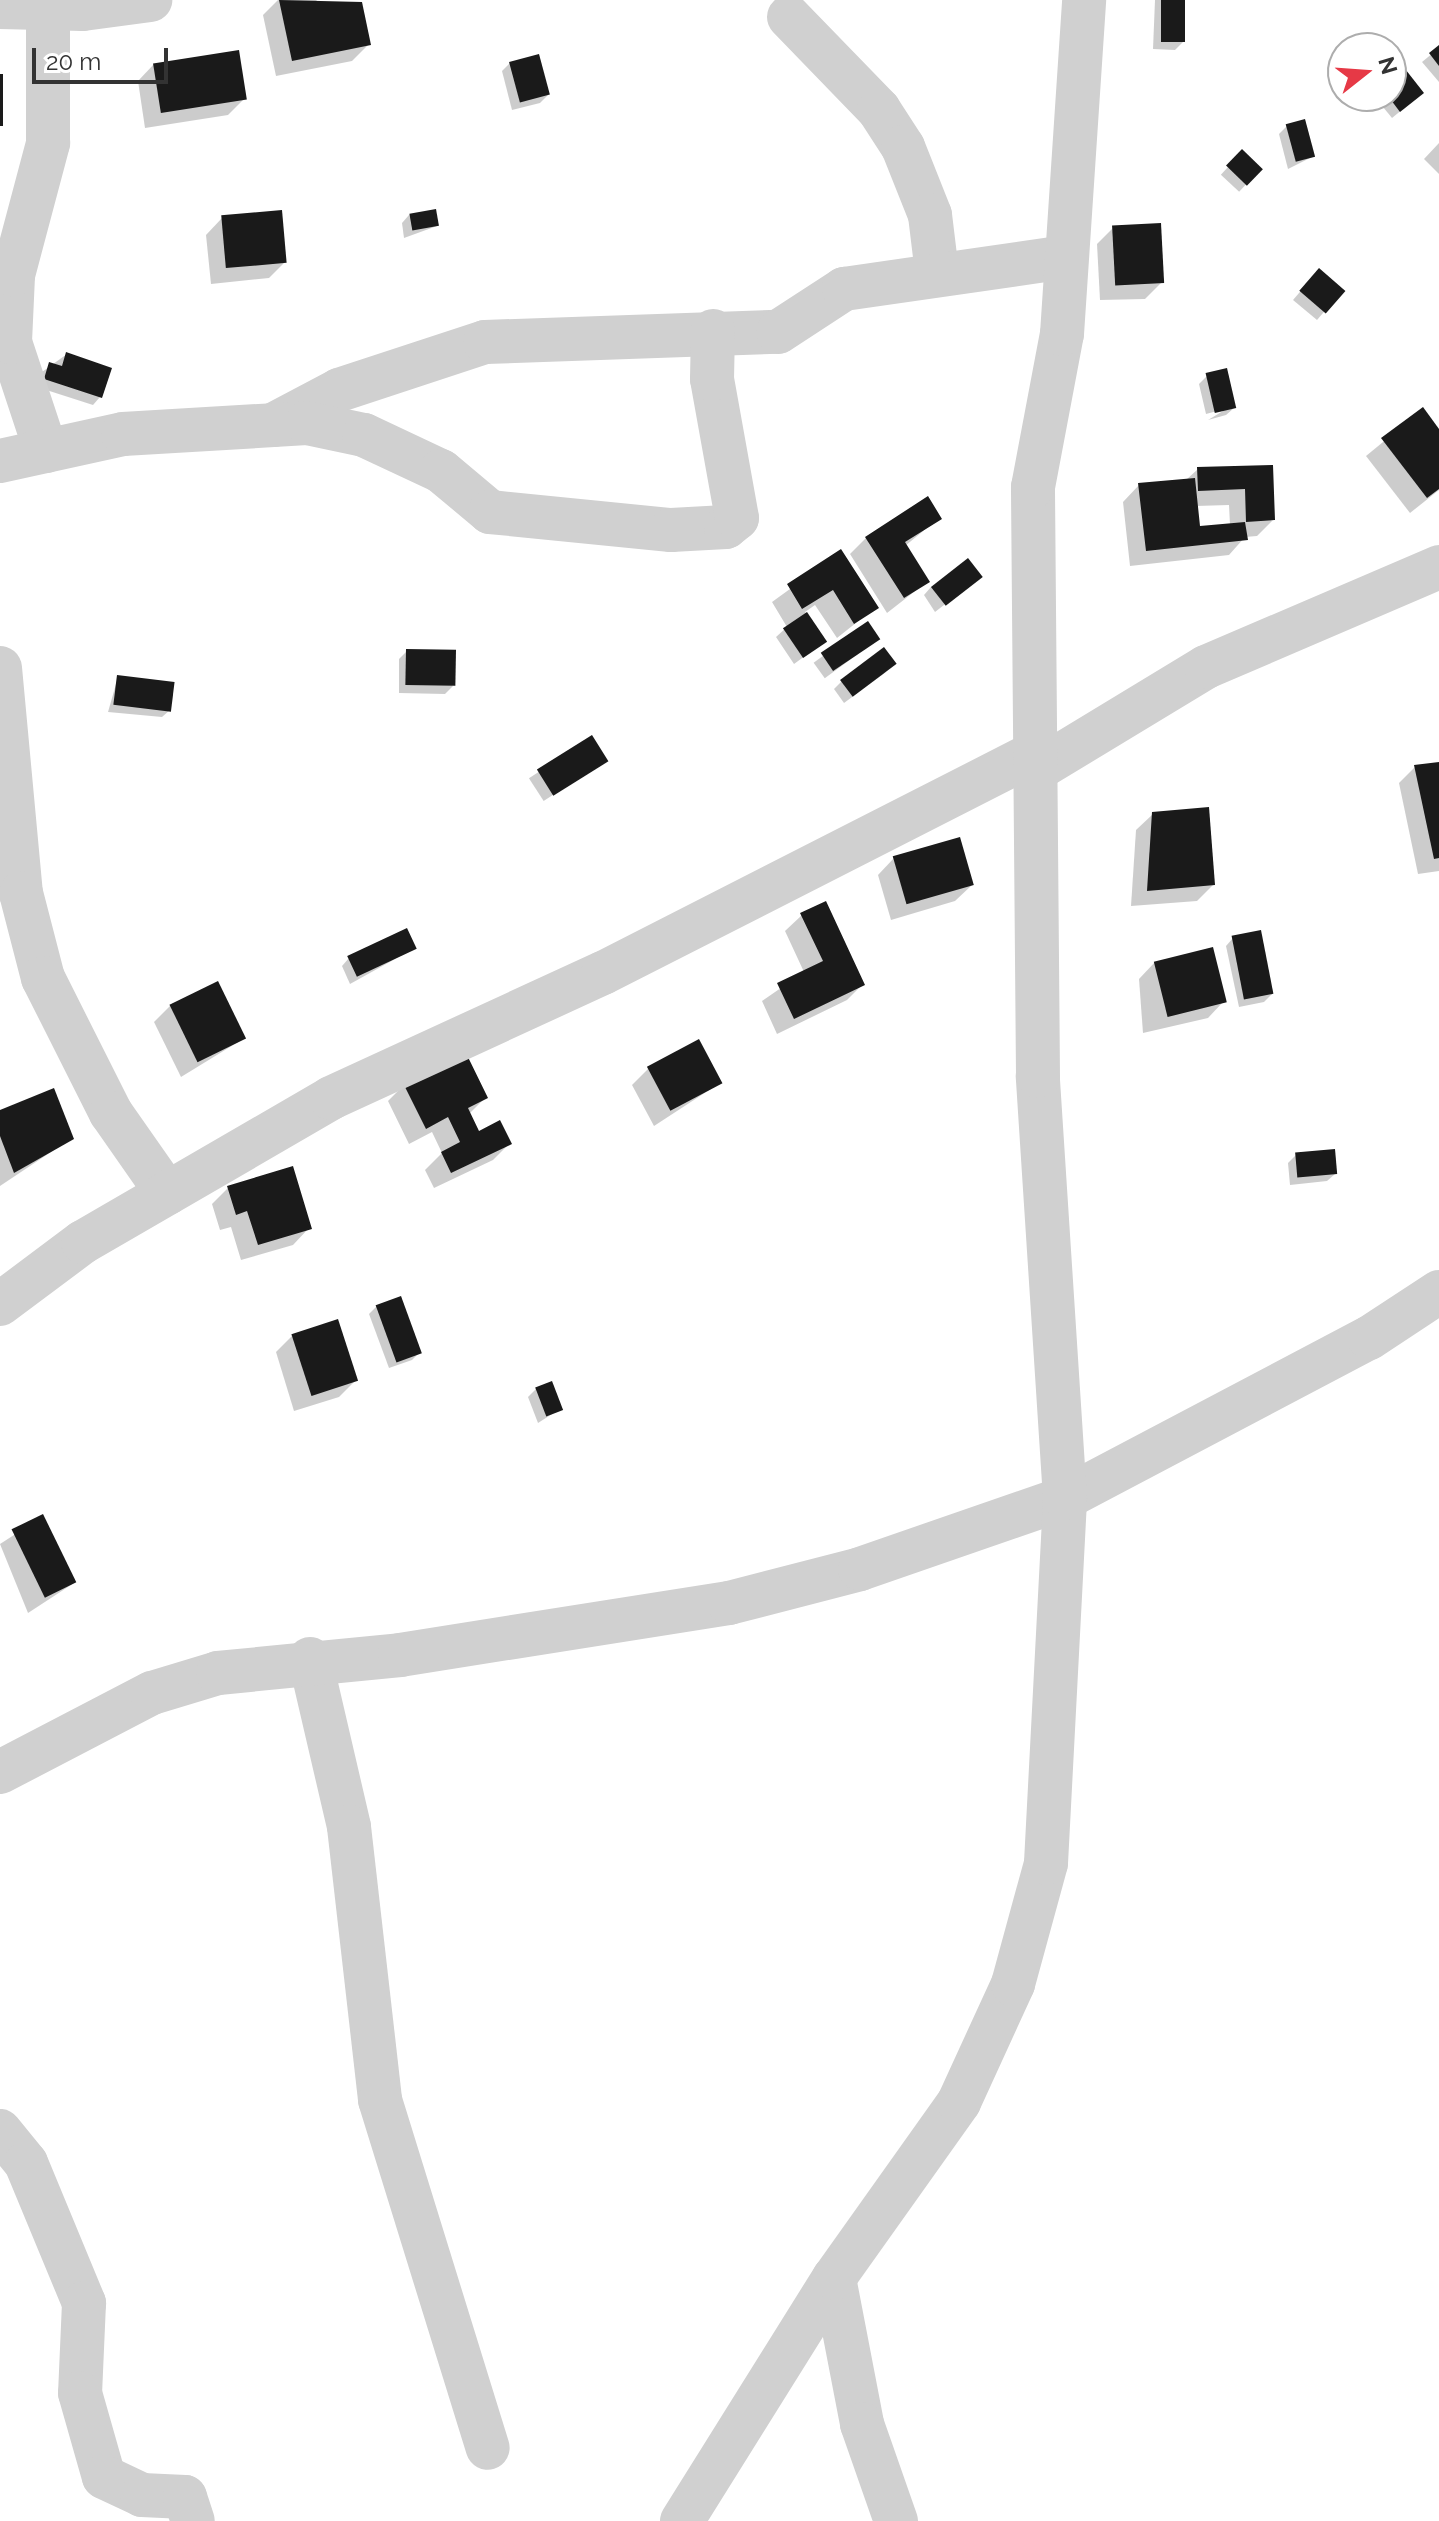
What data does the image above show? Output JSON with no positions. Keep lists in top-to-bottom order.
{
  "scale_bar": "20 m",
  "north": "right"
}
